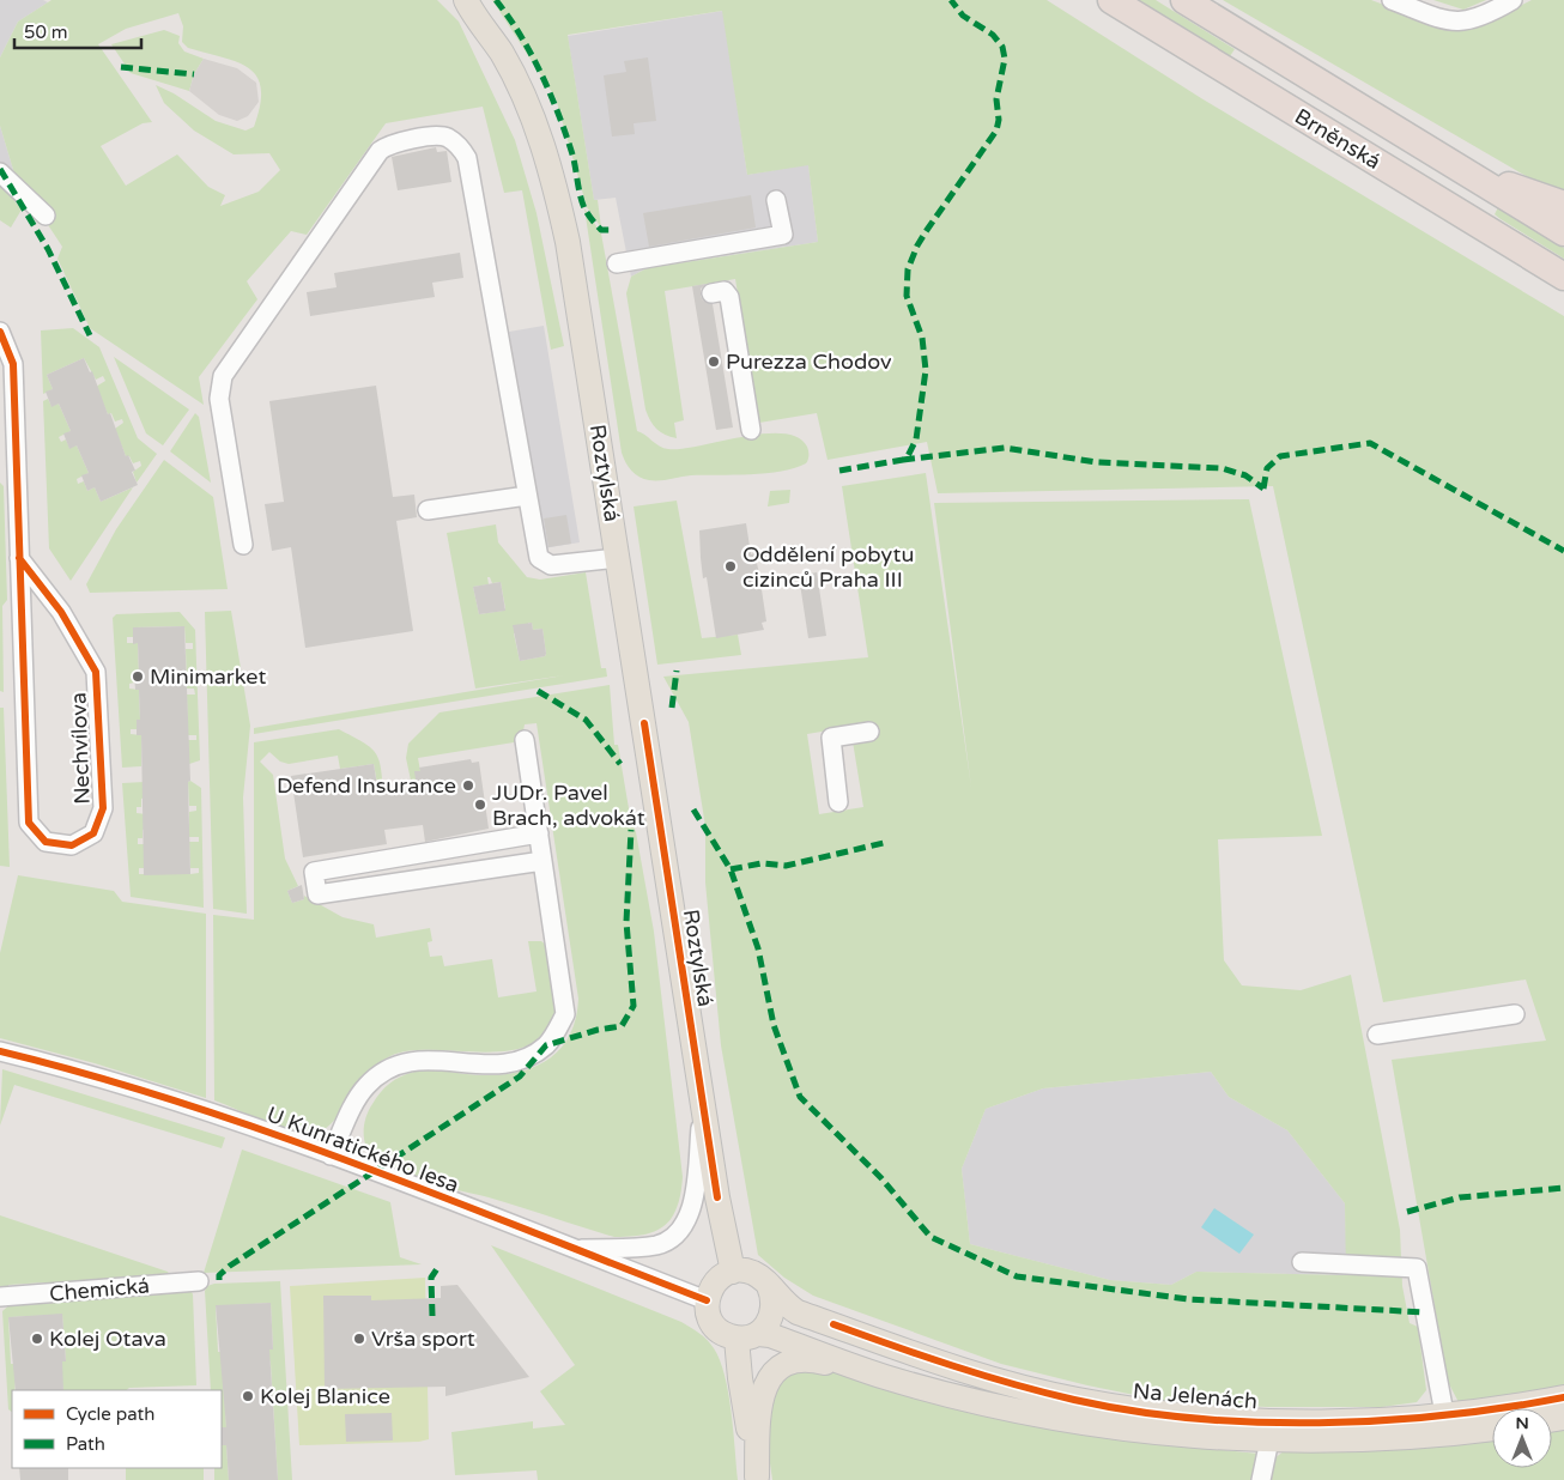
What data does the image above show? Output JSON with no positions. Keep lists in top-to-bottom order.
{
  "streets": {
    "highway": ["Brněnská"],
    "main road": ["Roztylská", "Na Jelenách"],
    "street": ["Nechvílova", "U Kunratického lesa", "Chemická"]
  },
  "crossings": [
    ["Roztylská", "U Kunratického lesa"],
    ["Roztylská", "Na Jelenách"],
    ["U Kunratického lesa", "Na Jelenách"]
  ],
  "places": [
    "Purezza Chodov",
    "Oddělení pobytu cizinců Praha III",
    "Minimarket",
    "Defend Insurance",
    "JUDr. Pavel Brach, advokát",
    "Kolej Otava",
    "Vrša sport",
    "Kolej Blanice"
  ],
  "legend": ["Cycle path", "Path"],
  "scale_bar": "50 m",
  "north": "top"
}
